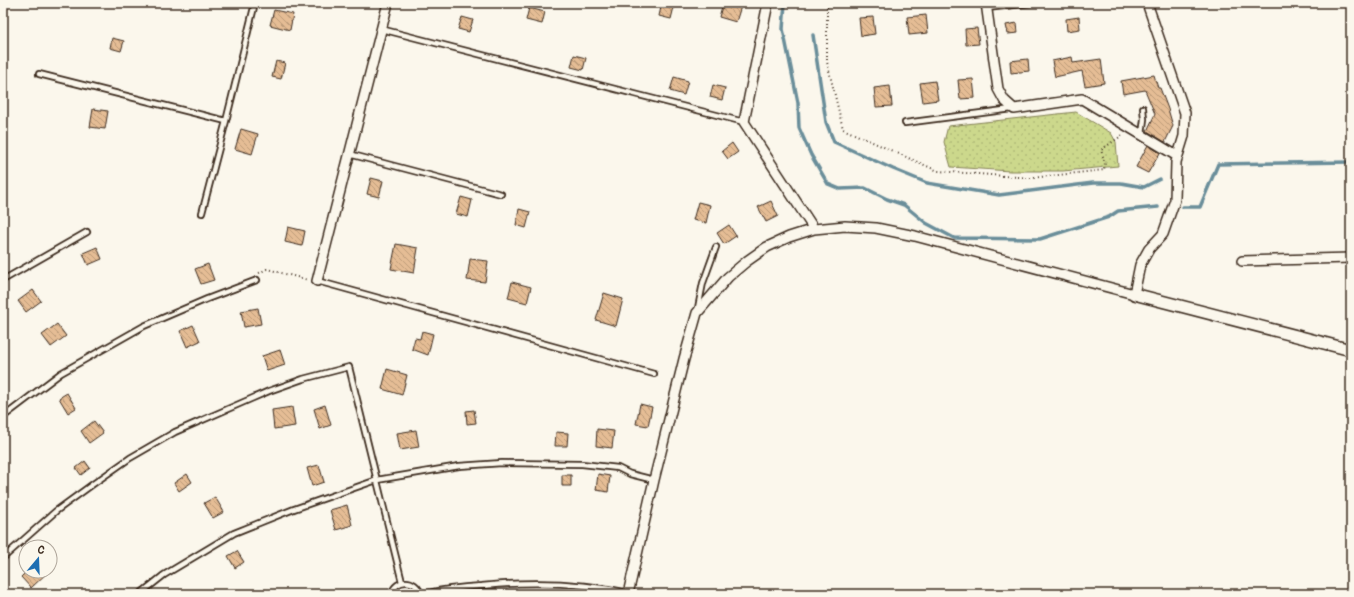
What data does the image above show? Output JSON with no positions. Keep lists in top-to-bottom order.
{
  "north": "top"
}
